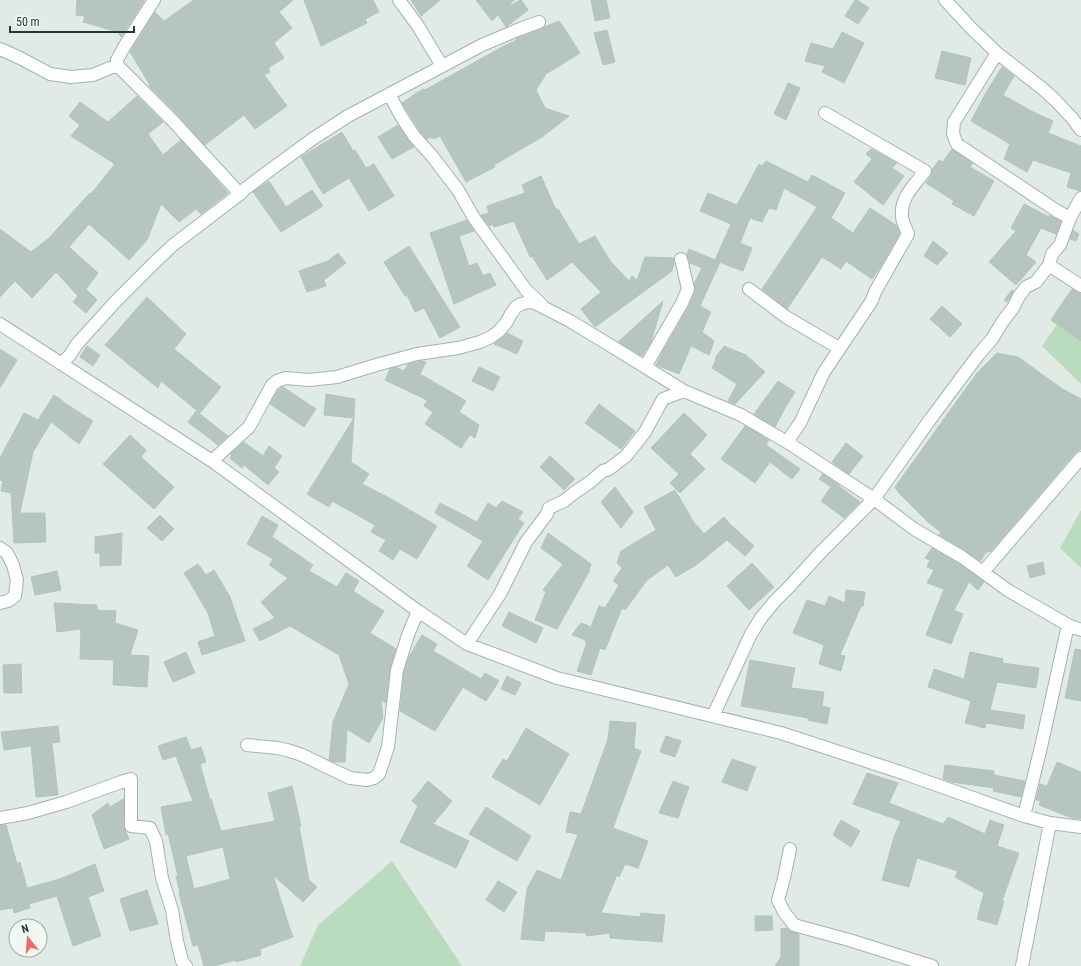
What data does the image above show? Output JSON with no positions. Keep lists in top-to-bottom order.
{
  "scale_bar": "50 m",
  "north": "top"
}
